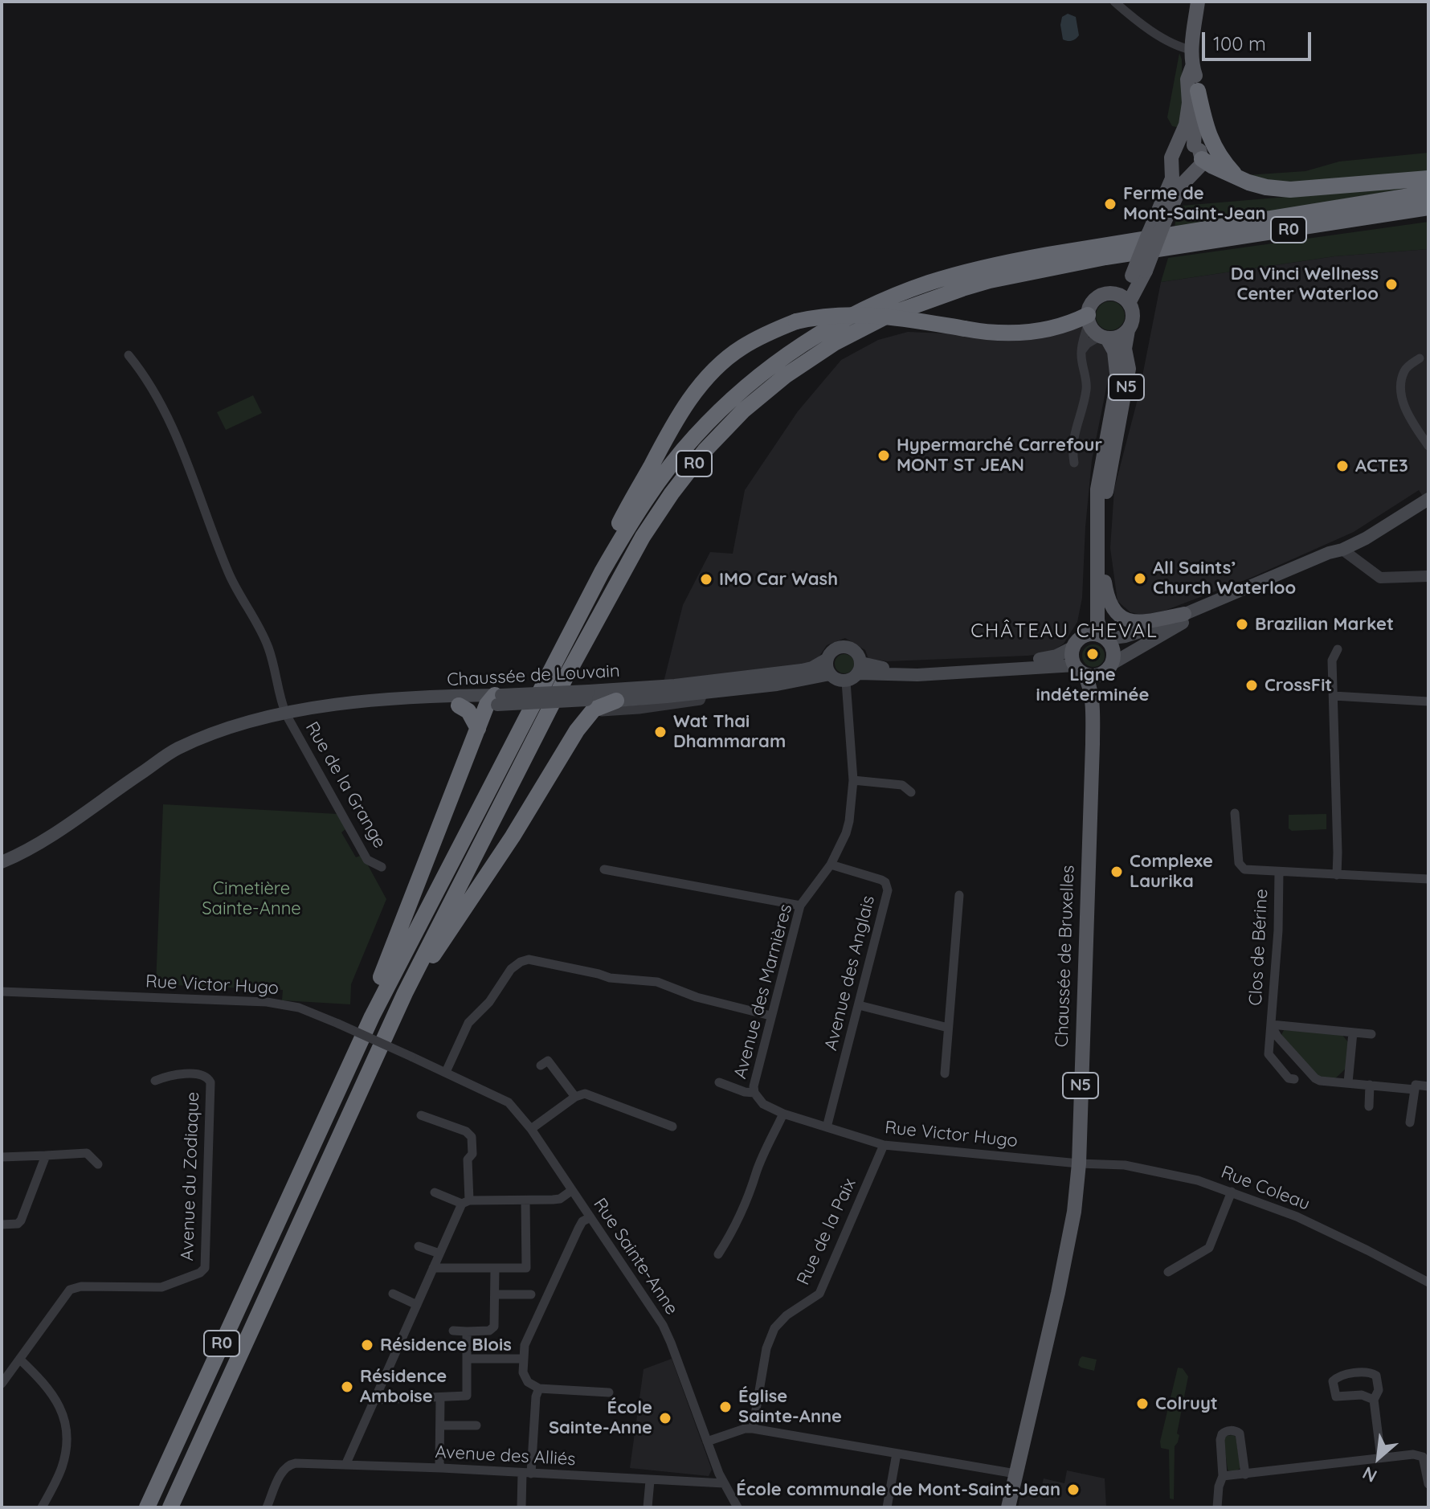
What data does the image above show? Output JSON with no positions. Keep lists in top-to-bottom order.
{
  "streets": {
    "highway": ["R0"],
    "main road": ["N5", "Chaussée de Louvain", "Chaussée de Bruxelles"],
    "street": [
      "Rue de la Grange",
      "Clos de Bérine",
      "Avenue des Anglais",
      "Rue Victor Hugo",
      "Avenue des Marnières",
      "Avenue du Zodiaque",
      "Rue Coleau",
      "Rue de la Paix",
      "Rue Sainte-Anne",
      "Avenue des Alliés"
    ]
  },
  "crossings": [
    ["N5", "Chaussée de Bruxelles"],
    ["Chaussée de Louvain", "Rue de la Grange"],
    ["Chaussée de Louvain", "Avenue des Marnières"],
    ["Chaussée de Bruxelles", "Rue Victor Hugo"],
    ["Chaussée de Bruxelles", "Rue Coleau"],
    ["Avenue des Anglais", "Rue Victor Hugo"],
    ["Avenue des Anglais", "Avenue des Marnières"],
    ["Rue Victor Hugo", "Avenue des Marnières"],
    ["Rue Victor Hugo", "Rue Coleau"],
    ["Rue Victor Hugo", "Rue de la Paix"],
    ["Rue Victor Hugo", "Rue Sainte-Anne"],
    ["Rue Sainte-Anne", "Avenue des Alliés"]
  ],
  "districts": ["CHÂTEAU CHEVAL"],
  "parks": ["Cimetière Sainte-Anne"],
  "places": [
    "Ferme de Mont-Saint-Jean",
    "Da Vinci Wellness Center Waterloo",
    "Hypermarché Carrefour MONT ST JEAN",
    "ACTE3",
    "All Saints’ Church Waterloo",
    "IMO Car Wash",
    "Brazilian Market",
    "Ligne indéterminée",
    "CrossFit",
    "Wat Thai Dhammaram",
    "Complexe Laurika",
    "Résidence Blois",
    "Résidence Amboise",
    "Colruyt",
    "Église Sainte-Anne",
    "École Sainte-Anne",
    "École communale de Mont-Saint-Jean"
  ],
  "scale_bar": "100 m",
  "north": "bottom left"
}
